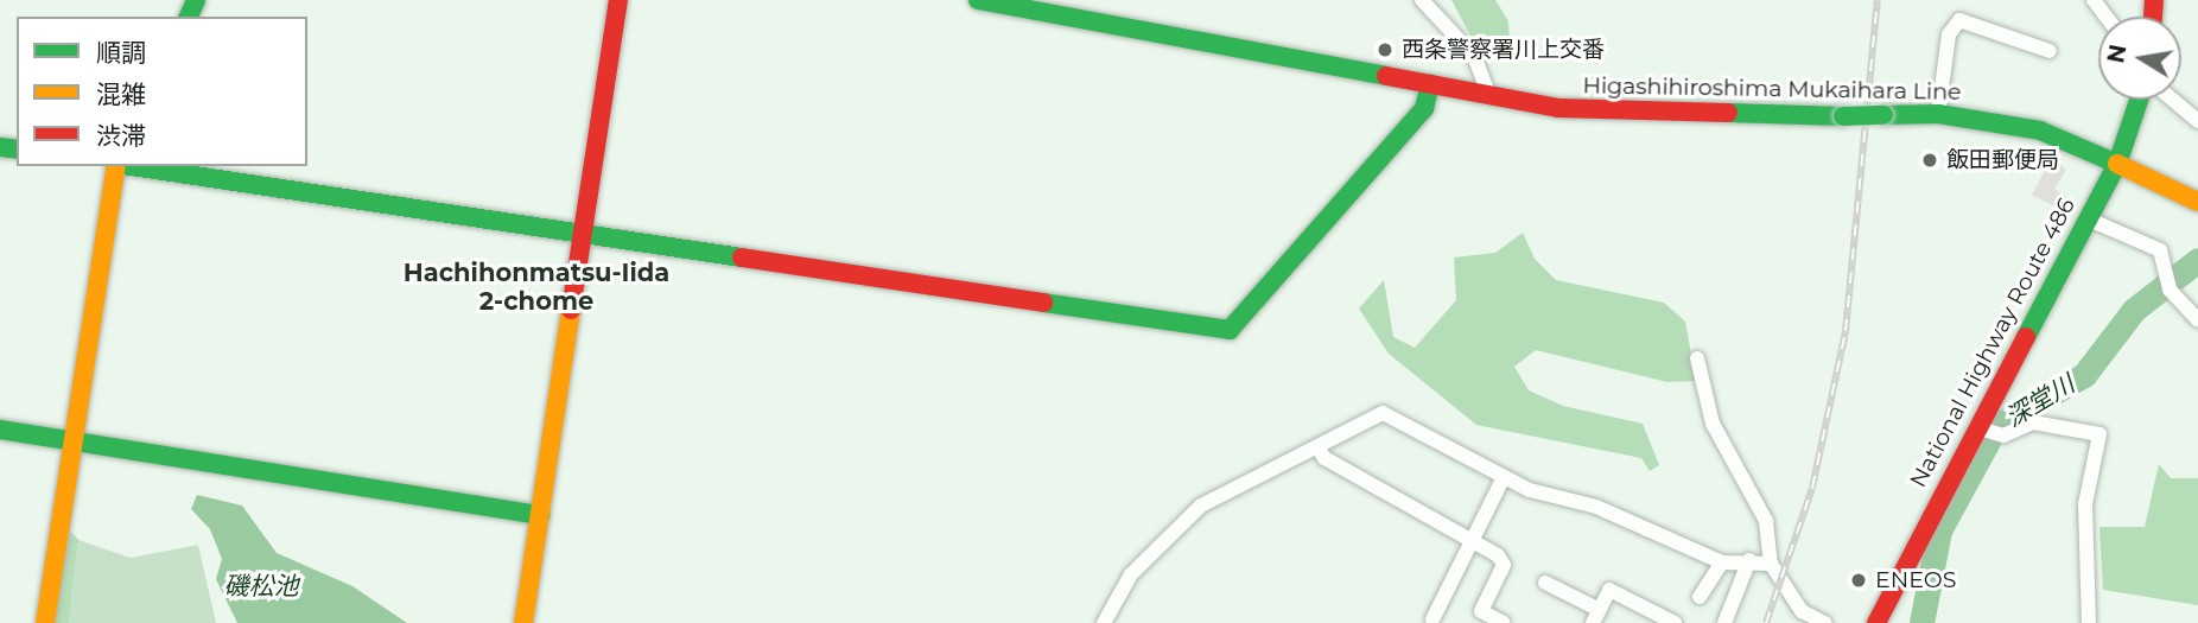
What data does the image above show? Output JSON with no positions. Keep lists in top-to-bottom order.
{
  "streets": {
    "main road": ["Higashihiroshima Mukaihara Line", "National Highway Route 486"]
  },
  "crossings": [
    ["Higashihiroshima Mukaihara Line", "National Highway Route 486"]
  ],
  "districts": ["Hachihonmatsu-Iida 2-chome"],
  "water": ["深堂川", "磯松池"],
  "places": ["西条警察署川上交番", "飯田郵便局", "ENEOS"],
  "legend": ["順調", "混雑", "渋滞"],
  "north": "left"
}
